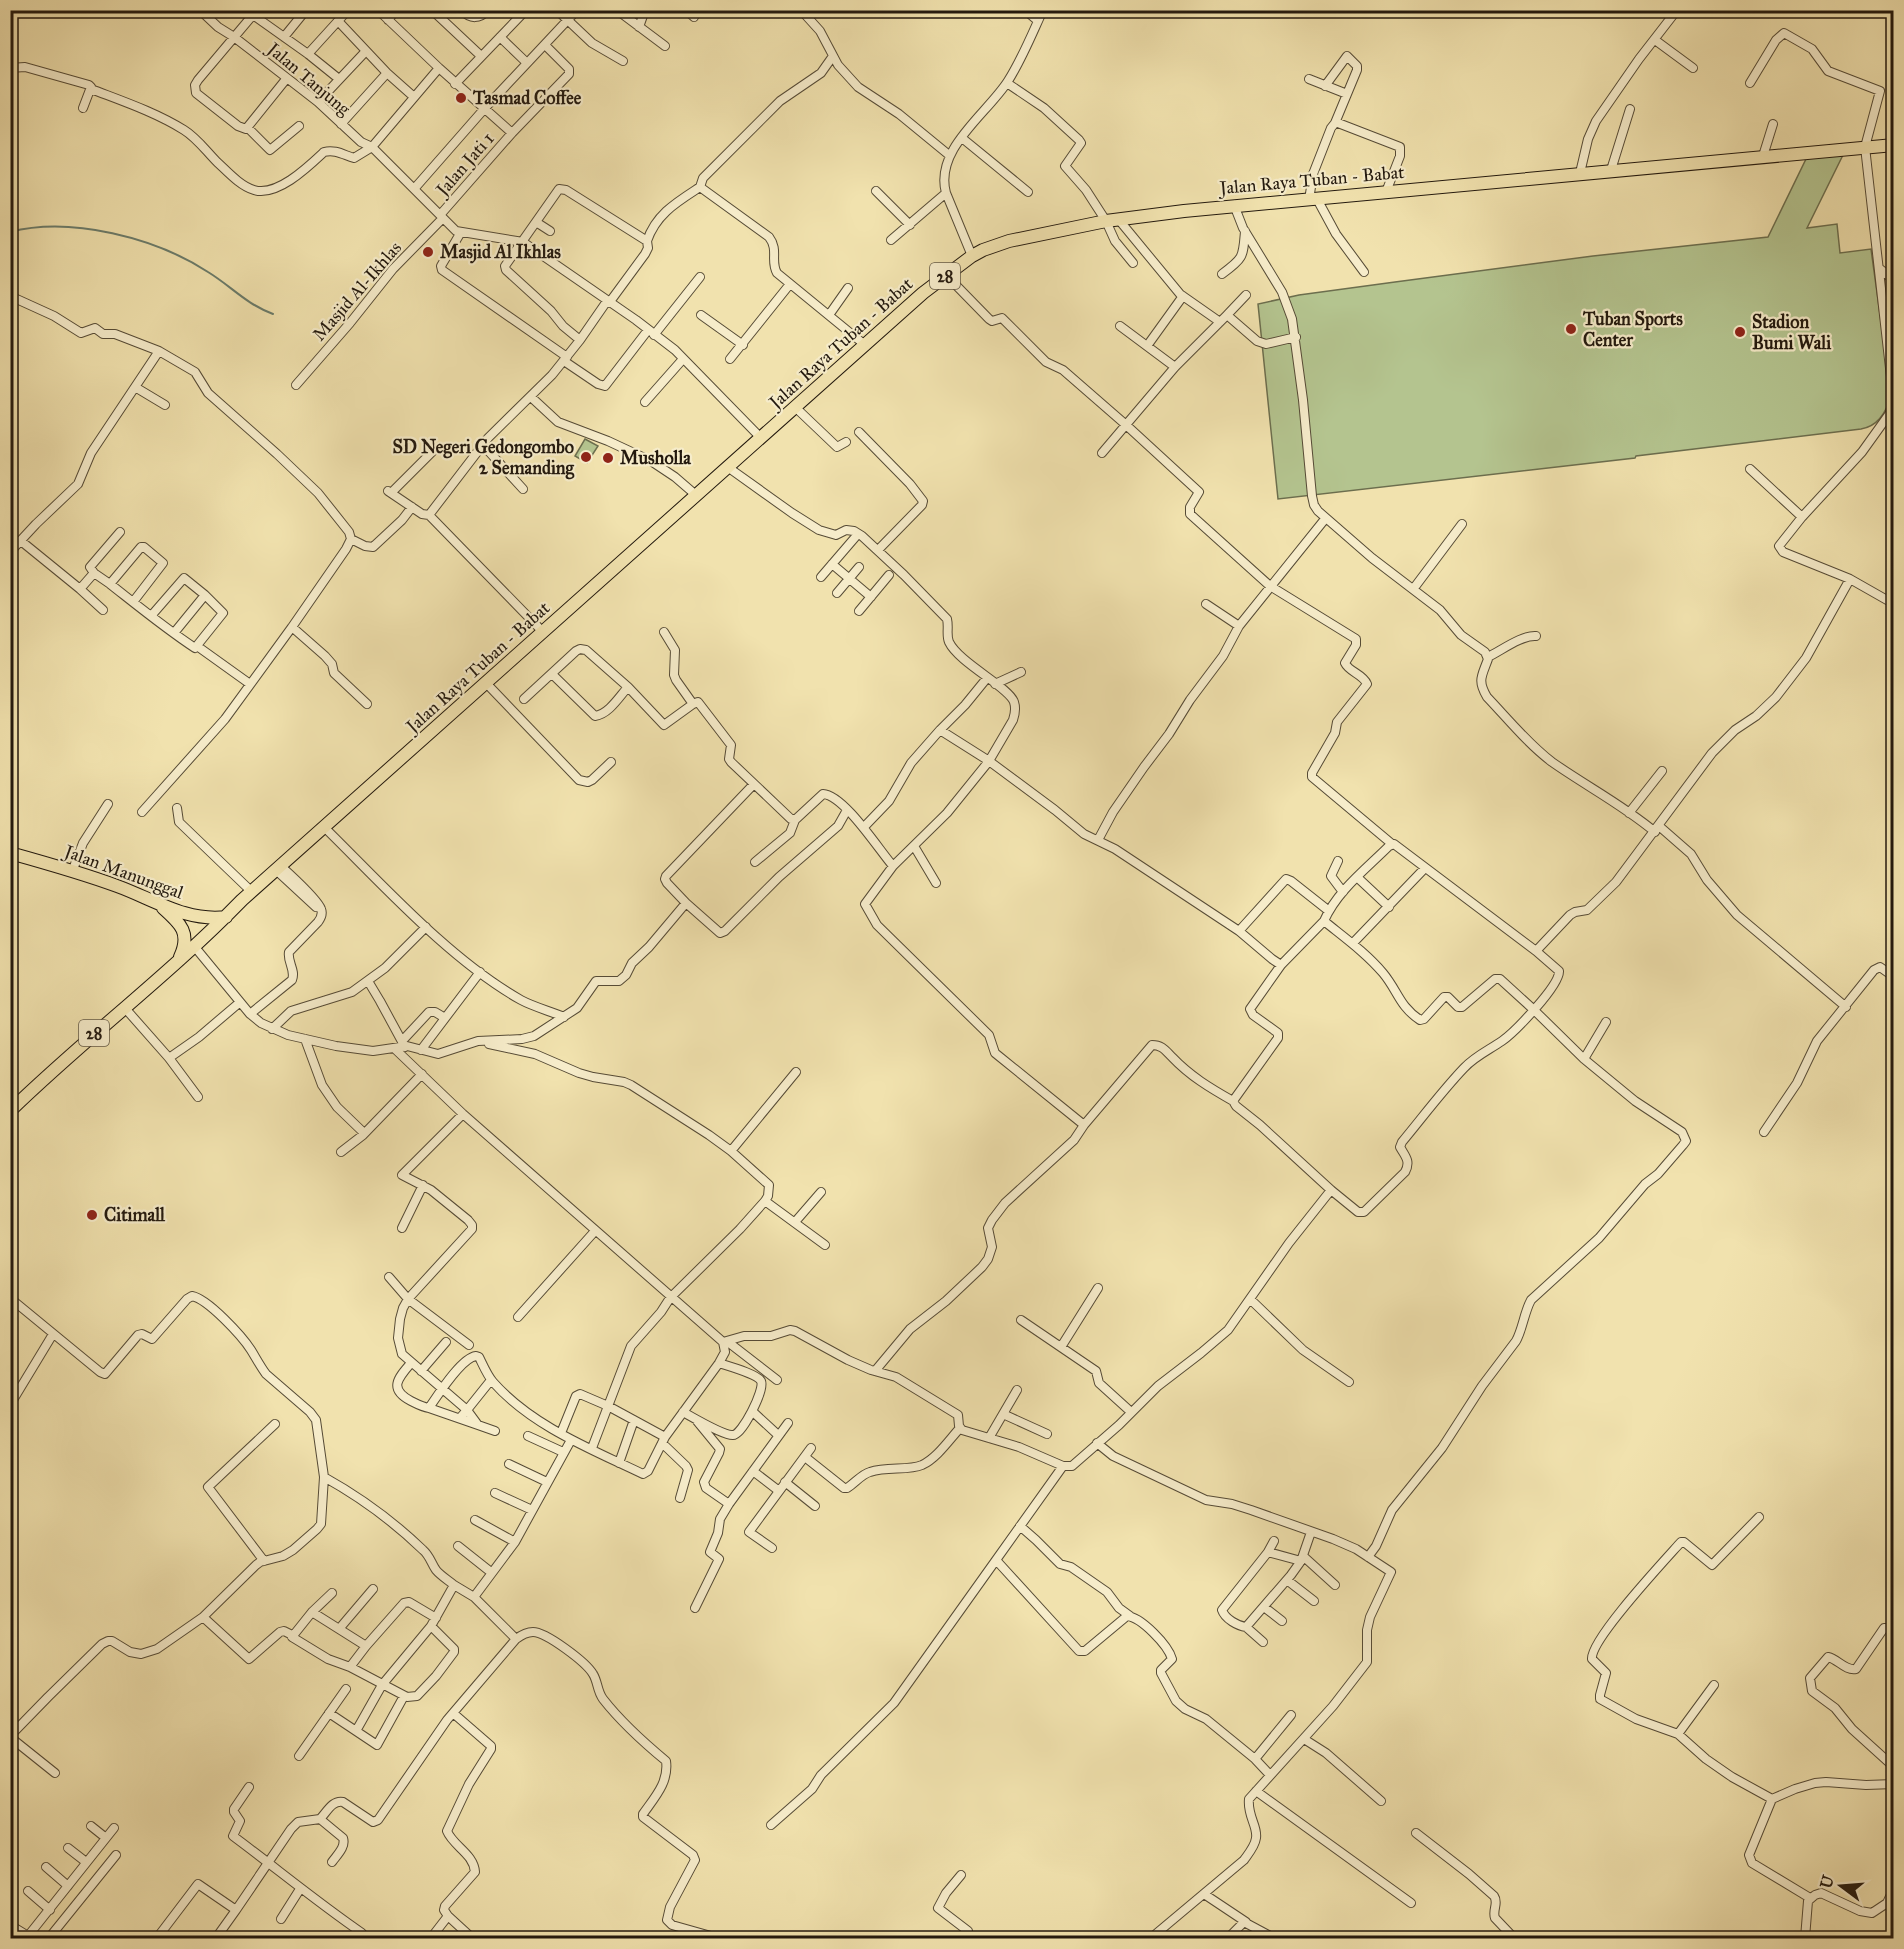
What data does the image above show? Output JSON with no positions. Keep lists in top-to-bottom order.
{
  "streets": {
    "highway": ["Jalan Raya Tuban - Babat", "28", "Jalan Manunggal"],
    "street": ["Jalan Tanjung", "Jalan Jati 1", "Masjid Al-Ikhlas"]
  },
  "crossings": [
    ["Jalan Tanjung", "Jalan Jati 1"],
    ["Jalan Tanjung", "Masjid Al-Ikhlas"],
    ["Jalan Jati 1", "Masjid Al-Ikhlas"],
    ["Jalan Raya Tuban - Babat", "28"],
    ["Jalan Raya Tuban - Babat", "Jalan Manunggal"]
  ],
  "places": [
    "Tasmad Coffee",
    "Masjid Al Ikhlas",
    "Tuban Sports Center",
    "Stadion Bumi Wali",
    "SD Negeri Gedongombo 2 Semanding",
    "Musholla",
    "Citimall"
  ],
  "north": "left"
}
